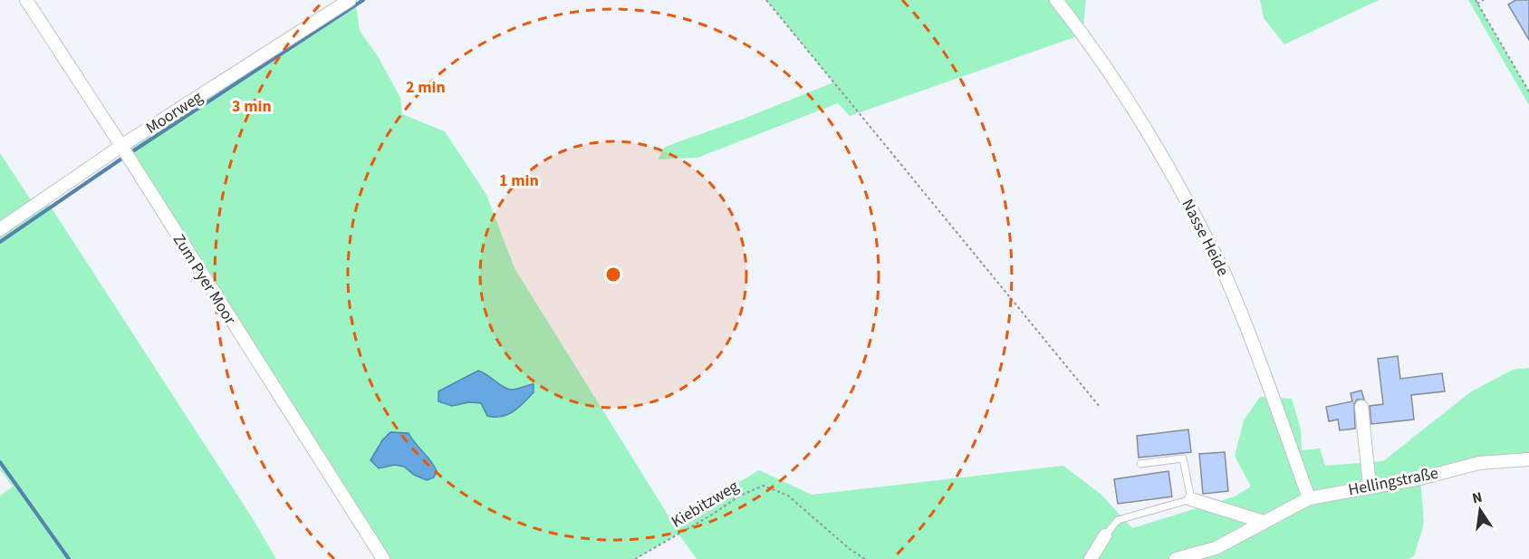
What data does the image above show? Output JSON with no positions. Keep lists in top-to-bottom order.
{
  "streets": {
    "street": [
      "Moorweg",
      "Nasse Heide",
      "Zum Pyer Moor",
      "Hellingstraße"
    ],
    "path": ["Kiebitzweg"]
  },
  "crossings": [
    ["Moorweg", "Zum Pyer Moor"],
    ["Nasse Heide", "Hellingstraße"]
  ],
  "north": "top",
  "rings": ["2 min", "3 min", "1 min"]
}
